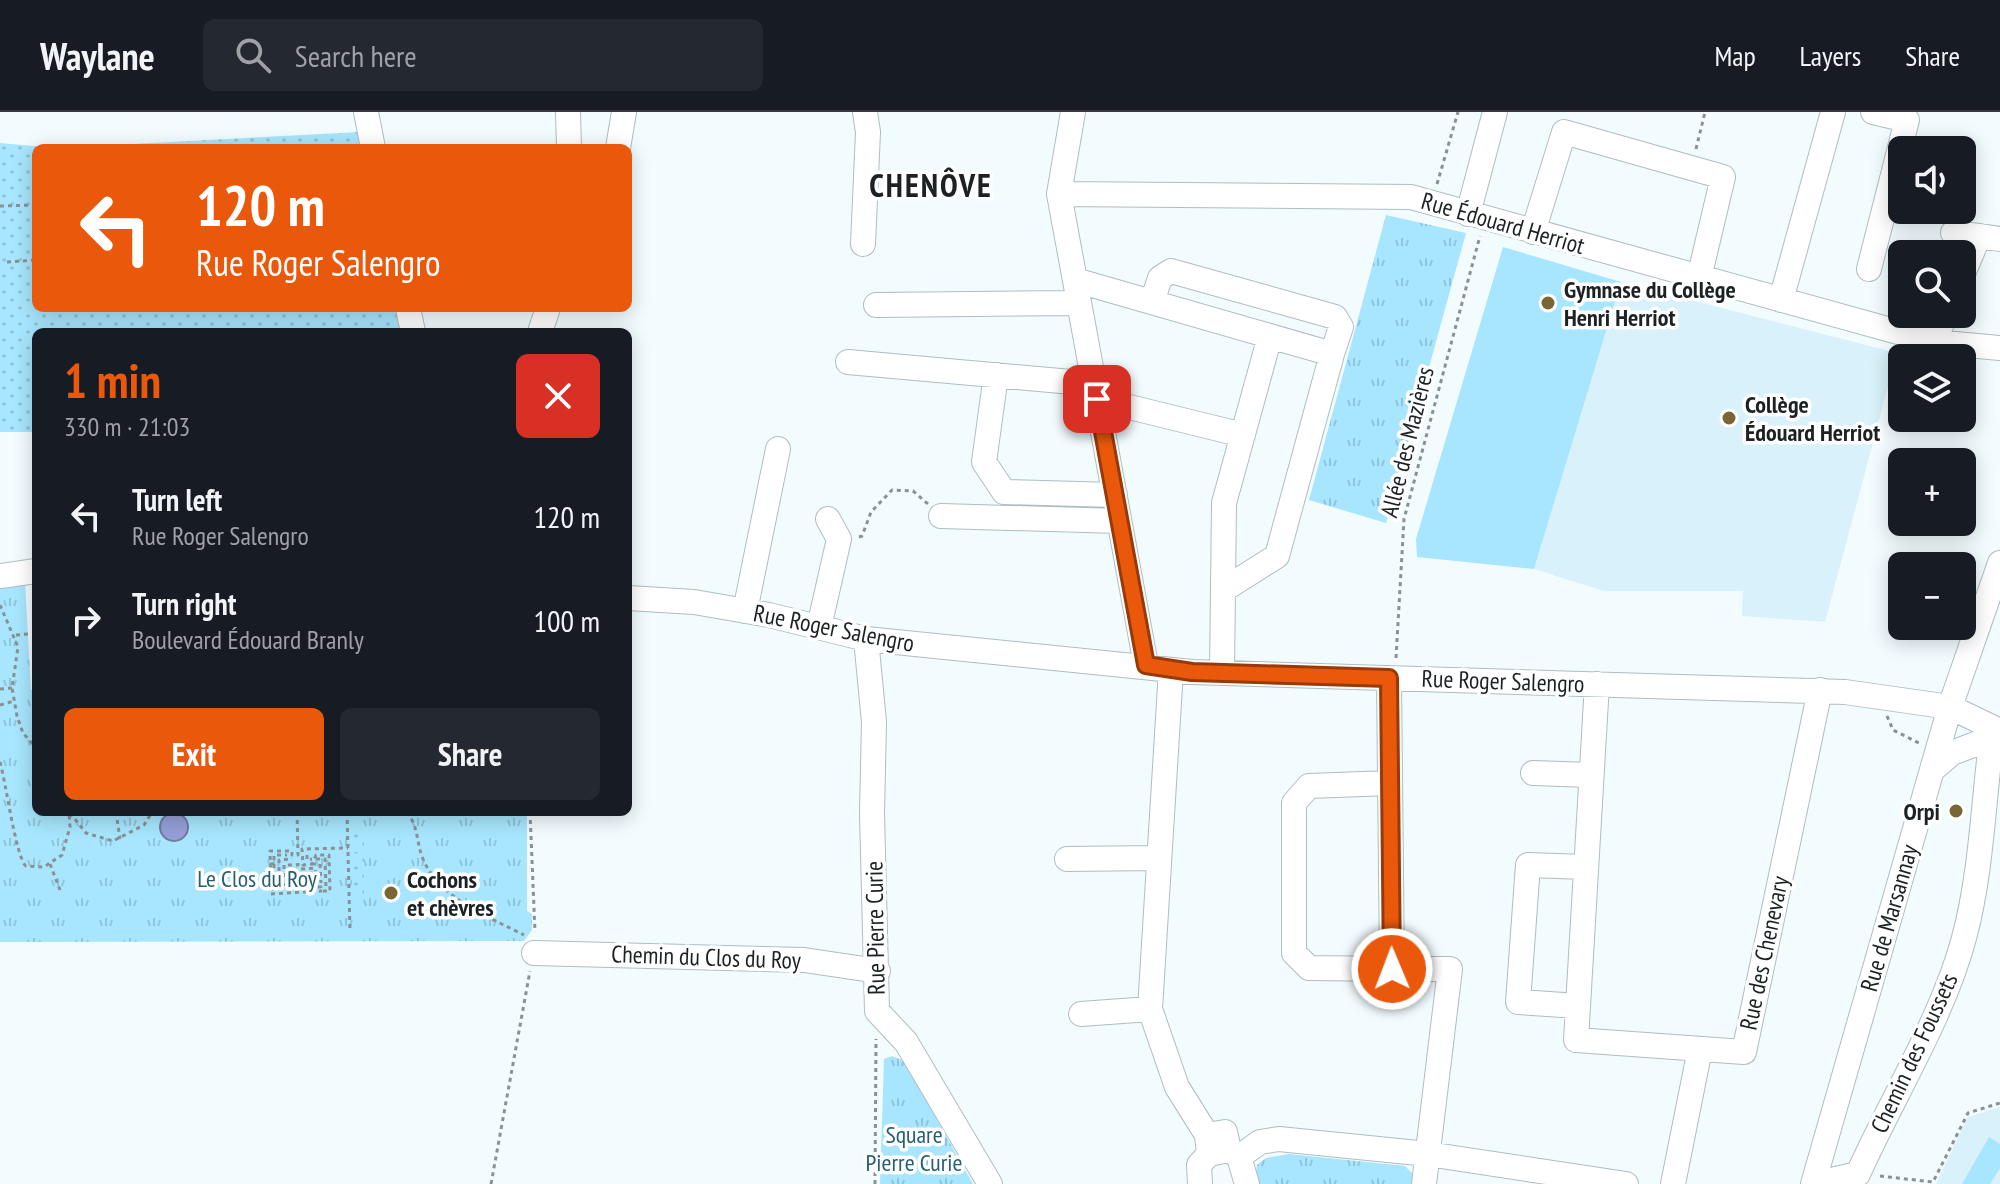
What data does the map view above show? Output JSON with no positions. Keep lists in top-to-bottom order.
{
  "streets": {
    "street": [
      "Rue Édouard Herriot",
      "Rue Roger Salengro",
      "Rue de Marsannay",
      "Rue Pierre Curie",
      "Rue des Chenevary",
      "Chemin du Clos du Roy",
      "Chemin des Foussets"
    ],
    "path": ["Allée des Mazières"]
  },
  "crossings": [
    ["Rue Édouard Herriot", "Allée des Mazières"],
    ["Allée des Mazières", "Rue Roger Salengro"],
    ["Rue Roger Salengro", "Rue de Marsannay"],
    ["Rue Roger Salengro", "Rue Pierre Curie"],
    ["Rue Roger Salengro", "Rue des Chenevary"],
    ["Rue Roger Salengro", "Chemin des Foussets"],
    ["Rue Pierre Curie", "Chemin du Clos du Roy"]
  ],
  "districts": ["CHENÔVE"],
  "parks": ["Le Clos du Roy", "Square Pierre Curie"],
  "places": [
    "Gymnase du Collège Henri Herriot",
    "Collège Édouard Herriot",
    "Orpi",
    "Cochons et chèvres"
  ],
  "page": {
    "header": "Waylane",
    "search": "Search here",
    "nav": ["Map", "Layers", "Share"],
    "map_buttons": ["+", "−"],
    "turn": ["120 m", "Rue Roger Salengro"],
    "heading": ["1 min", "330 m · 21:03"],
    "list": [
      {
        "name": "Turn left",
        "note": "Rue Roger Salengro",
        "value": "120 m"
      },
      {
        "name": "Turn right",
        "note": "Boulevard Édouard Branly",
        "value": "100 m"
      }
    ],
    "buttons": ["Exit", "Share"]
  }
}
